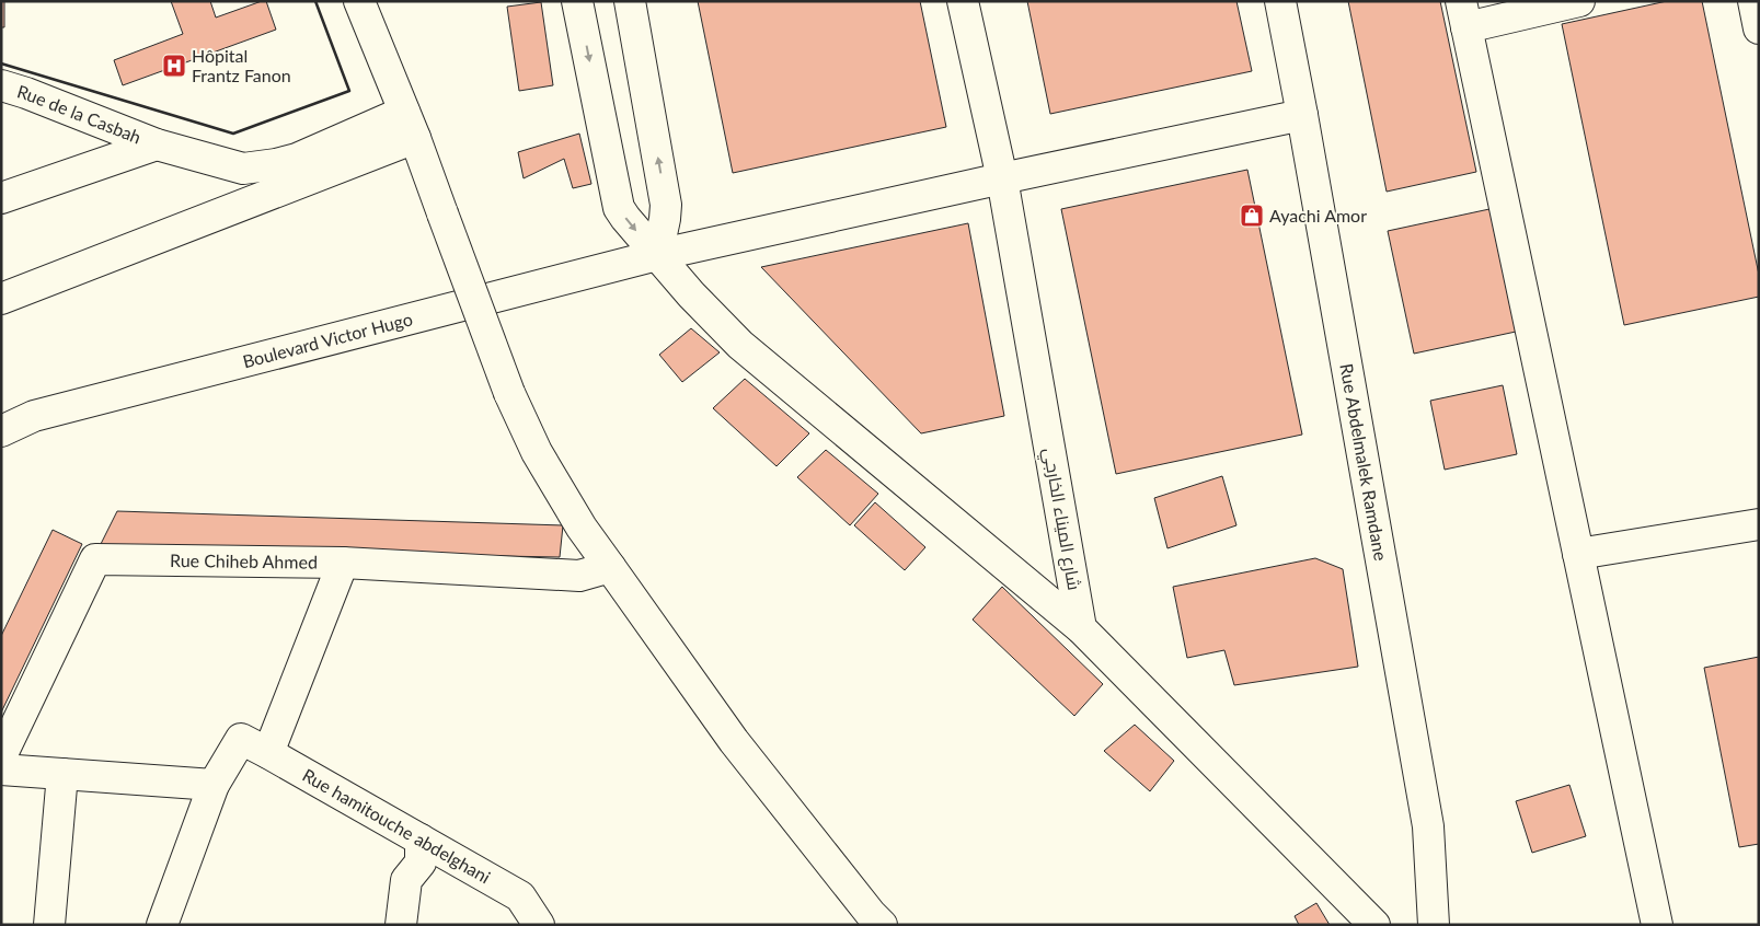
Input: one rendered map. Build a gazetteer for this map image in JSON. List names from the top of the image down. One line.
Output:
{"streets":{"street":["Rue de la Casbah","Boulevard Victor Hugo","Rue Abdelmalek Ramdane","شارع الميناء الخارجي","Rue Chiheb Ahmed","Rue hamitouche abdelghani"]},"crossings":[["Boulevard Victor Hugo","Rue Abdelmalek Ramdane"],["Boulevard Victor Hugo","شارع الميناء الخارجي"]],"places":{"hospital":["Hôpital Frantz Fanon"],"shop":["Ayachi Amor"]}}
